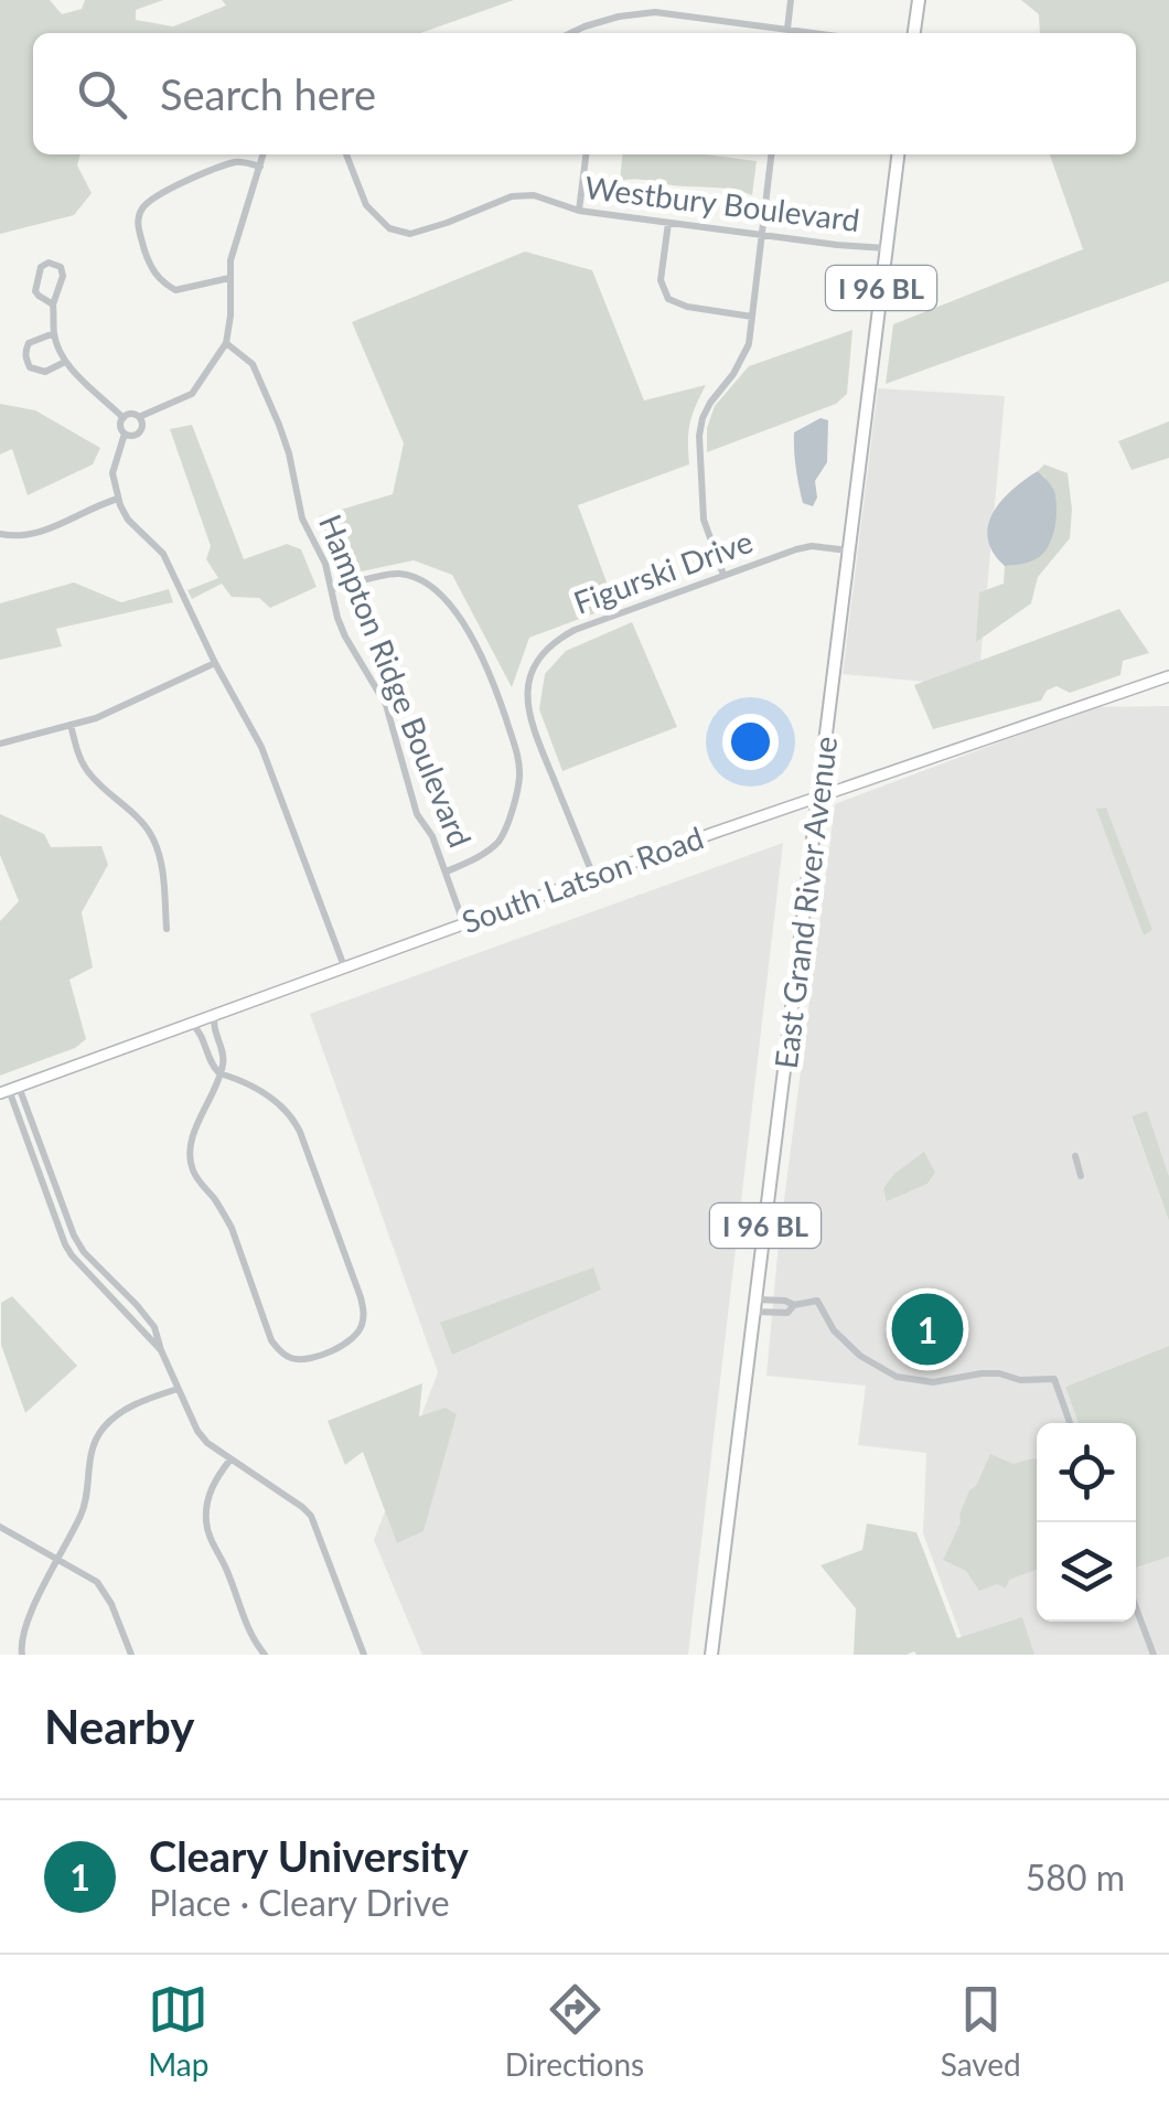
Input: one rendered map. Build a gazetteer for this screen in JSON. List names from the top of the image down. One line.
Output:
{"streets":{"main road":["I 96 BL","South Latson Road","East Grand River Avenue"],"street":["Westbury Boulevard","Figurski Drive","Hampton Ridge Boulevard"]},"crossings":[["Westbury Boulevard","East Grand River Avenue"],["Figurski Drive","South Latson Road"],["Figurski Drive","East Grand River Avenue"],["Hampton Ridge Boulevard","South Latson Road"],["South Latson Road","East Grand River Avenue"]],"page":{"search":"Search here","pins":"1","heading":"Nearby","list":[{"mark":"1","name":"Cleary University","note":"Place · Cleary Drive","value":"580 m"}],"nav":["Map","Directions","Saved"]}}
